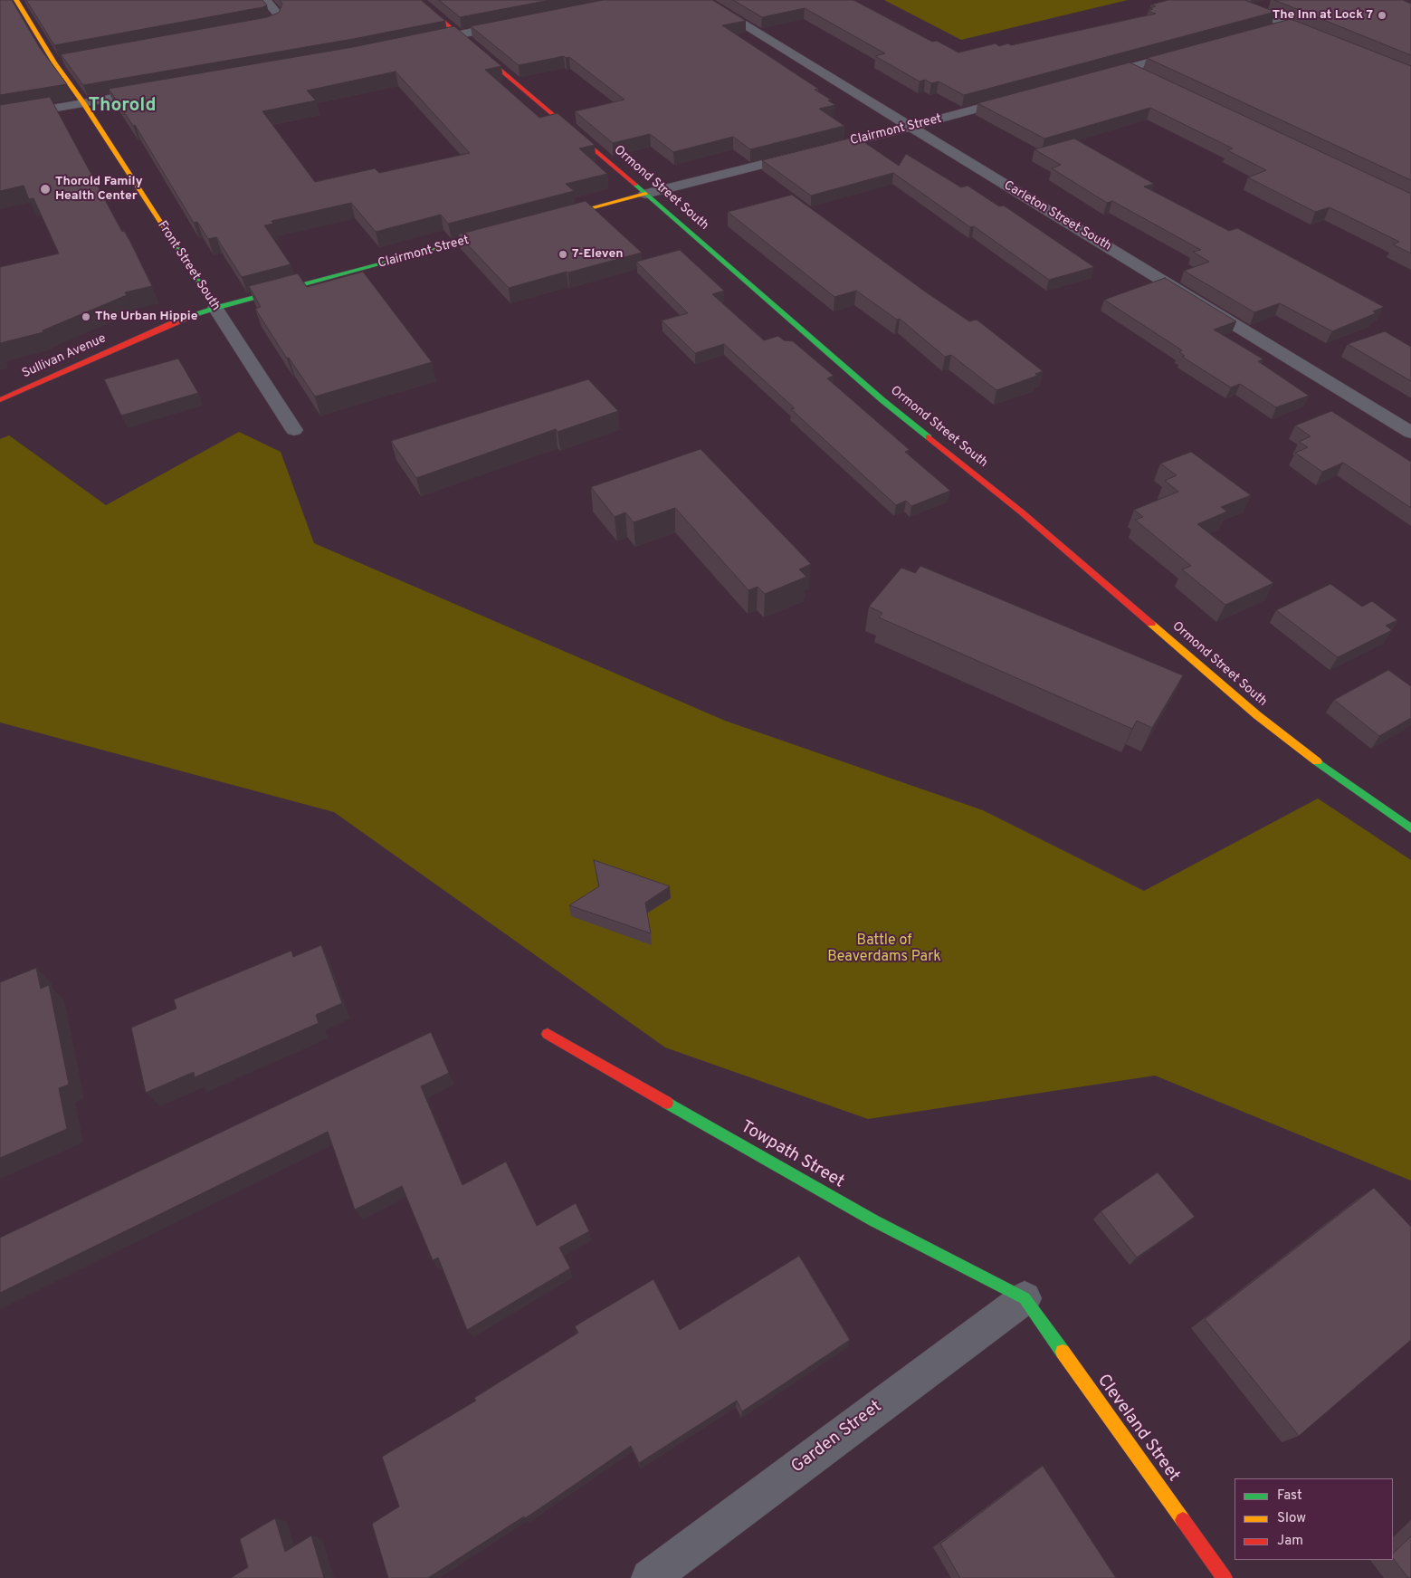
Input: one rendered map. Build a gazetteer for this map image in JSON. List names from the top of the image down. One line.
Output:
{"streets":{"street":["Clairmont Street","Ormond Street South","Carleton Street South","Front Street South","Sullivan Avenue","Towpath Street","Cleveland Street","Garden Street"]},"crossings":[["Clairmont Street","Ormond Street South"],["Clairmont Street","Carleton Street South"],["Clairmont Street","Front Street South"],["Clairmont Street","Sullivan Avenue"],["Front Street South","Sullivan Avenue"],["Towpath Street","Cleveland Street"],["Towpath Street","Garden Street"],["Cleveland Street","Garden Street"]],"districts":["Thorold"],"parks":["Battle of Beaverdams Park"],"places":["The Inn at Lock 7","Thorold Family Health Center","7-Eleven","The Urban Hippie"],"legend":["Fast","Slow","Jam"]}
